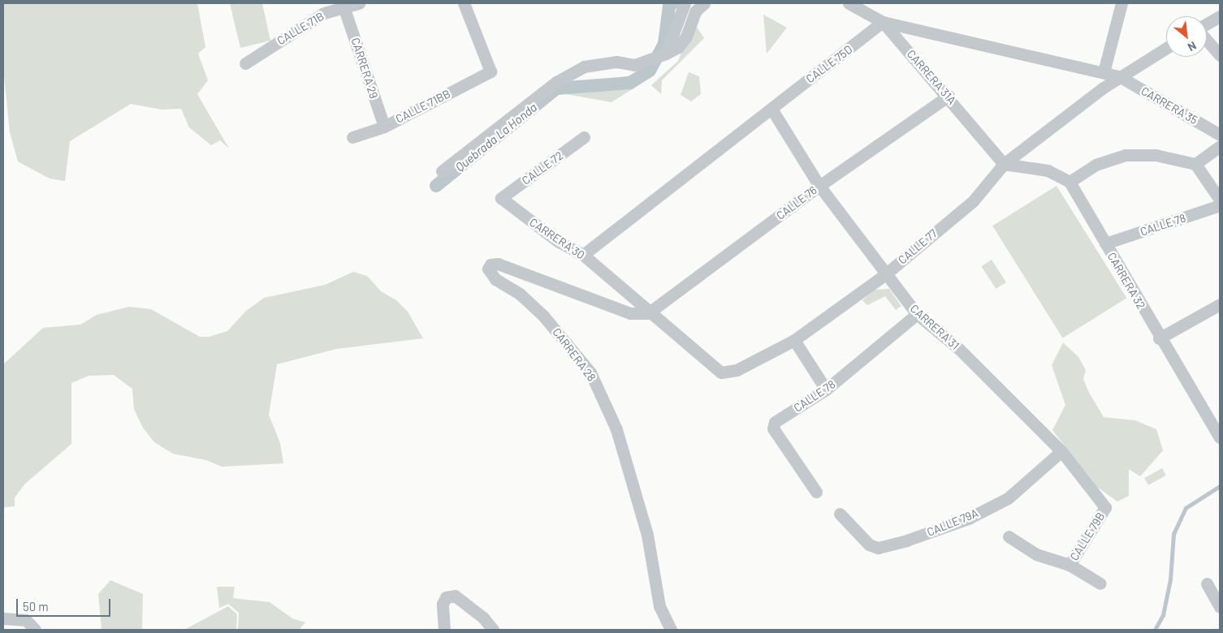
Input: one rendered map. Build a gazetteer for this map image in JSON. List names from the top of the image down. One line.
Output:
{"streets":{"street":["CALLE 71B","CALLE 75D","CARRERA 29","CARRERA 31A","CARRERA 35","CALLE 71BB","CALLE 72","CALLE 76","CALLE 78","CARRERA 30","CALLE 77","CARRERA 32","CARRERA 31","CARRERA 28","CALLE 79A","CALLE 79B"]},"crossings":[["CALLE 71B","CARRERA 29"],["CALLE 75D","CARRERA 31A"],["CALLE 75D","CARRERA 30"],["CALLE 75D","CARRERA 31"],["CARRERA 29","CALLE 71BB"],["CARRERA 31A","CALLE 76"],["CARRERA 31A","CALLE 77"],["CARRERA 35","CALLE 77"],["CALLE 72","CARRERA 30"],["CALLE 76","CARRERA 30"],["CALLE 76","CALLE 77"],["CALLE 76","CARRERA 31"],["CALLE 76","CARRERA 28"],["CALLE 78","CARRERA 32"],["CALLE 78","CARRERA 31"],["CARRERA 30","CALLE 77"],["CARRERA 30","CARRERA 28"],["CALLE 77","CARRERA 31"],["CALLE 77","CARRERA 28"],["CARRERA 31","CALLE 79A"],["CARRERA 31","CALLE 79B"]],"water":["Quebrada La Honda"],"scale_bar":"50 m","north":"bottom right"}
